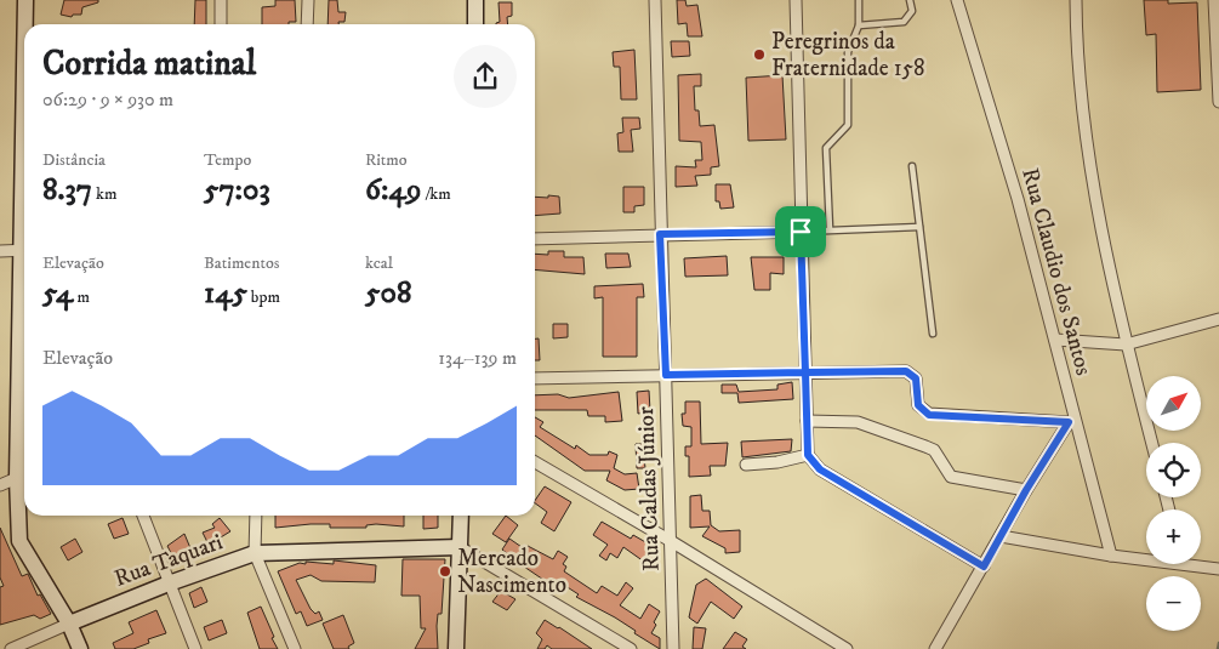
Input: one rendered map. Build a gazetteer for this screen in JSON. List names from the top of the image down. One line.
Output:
{"streets":{"street":["Rua Claudio dos Santos","Rua Caldas Júnior","Rua Taquari"]},"places":["Peregrinos da Fraternidade 158","Mercado Nascimento"],"north":"top right","page":{"heading":["Corrida matinal","06:29 · 9 × 930 m"],"stats":[["Distância","8.37 km"],["Tempo","57:03"],["Ritmo","6:49 /km"],["Elevação","54 m"],["Batimentos","145 bpm"],["kcal","508"]],"chart":["Elevação","134–139 m"],"map_buttons":["+","−"]}}
